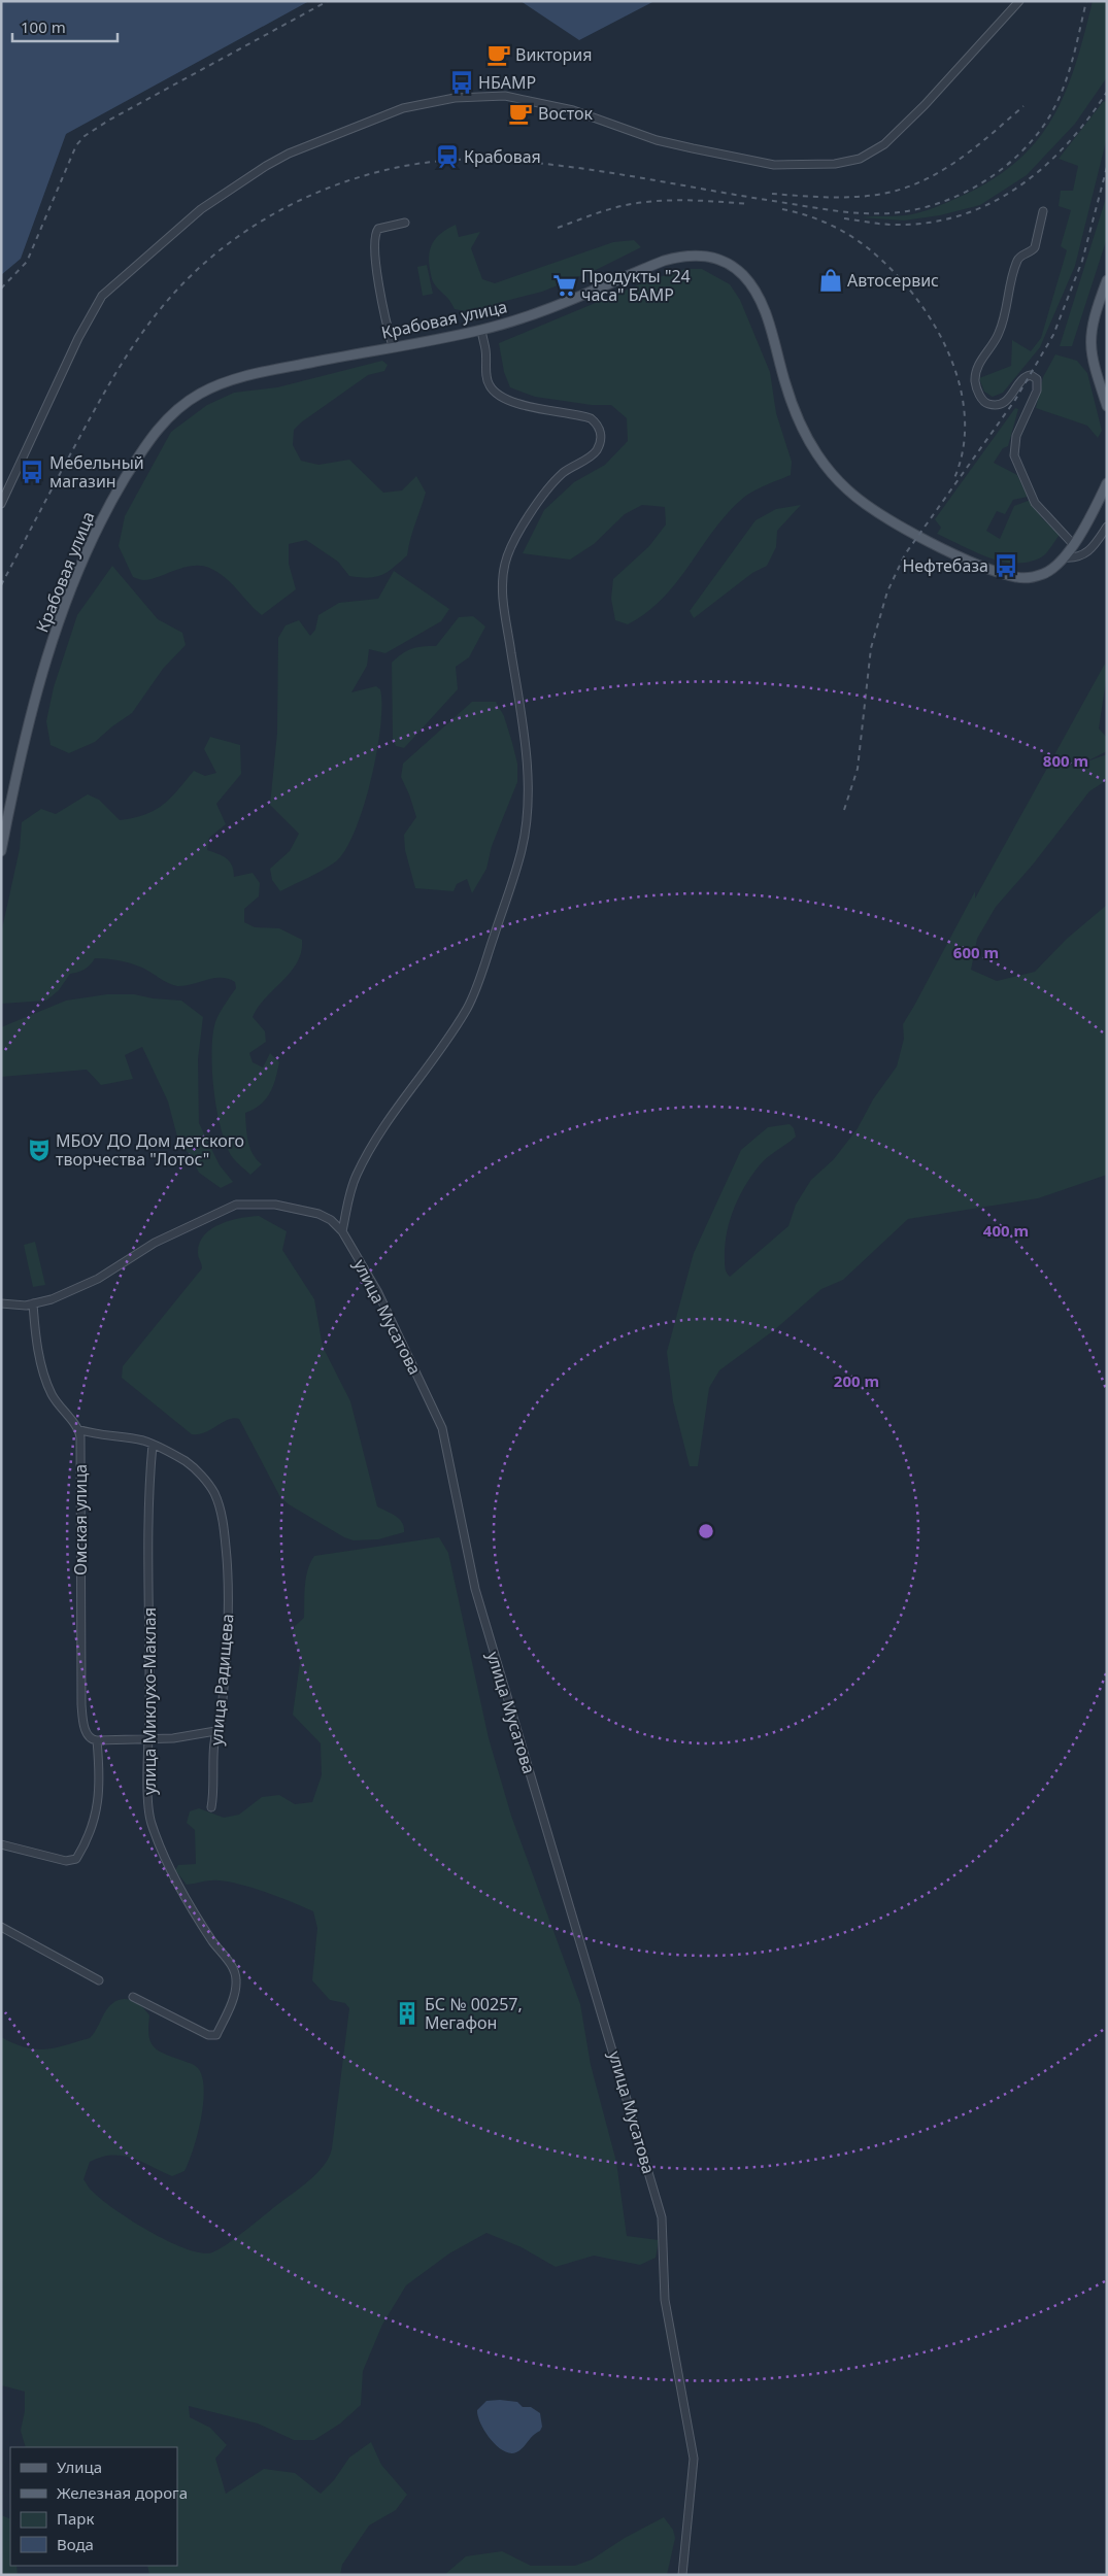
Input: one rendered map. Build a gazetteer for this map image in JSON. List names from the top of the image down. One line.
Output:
{"streets":{"main road":["Крабовая улица"],"street":["улица Мусатова","Омская улица","улица Радищева","улица Миклухо-Маклая"]},"crossings":[["Омская улица","улица Радищева"],["улица Радищева","улица Миклухо-Маклая"]],"places":{"cafe":["Виктория","Восток"],"bus stop":["НБАМР","Мебельный магазин","Нефтебаза"],"station":["Крабовая"],"shop":["Автосервис"],"supermarket":["Продукты \"24 часа\" БАМР"],"theatre":["МБОУ ДО Дом детского творчества \"Лотос\""],"building":["БС № 00257, Мегафон"]},"legend":["Улица","Железная дорога","Парк","Вода"],"scale_bar":"100 m","rings":["800 m","600 m","400 m","200 m"]}
